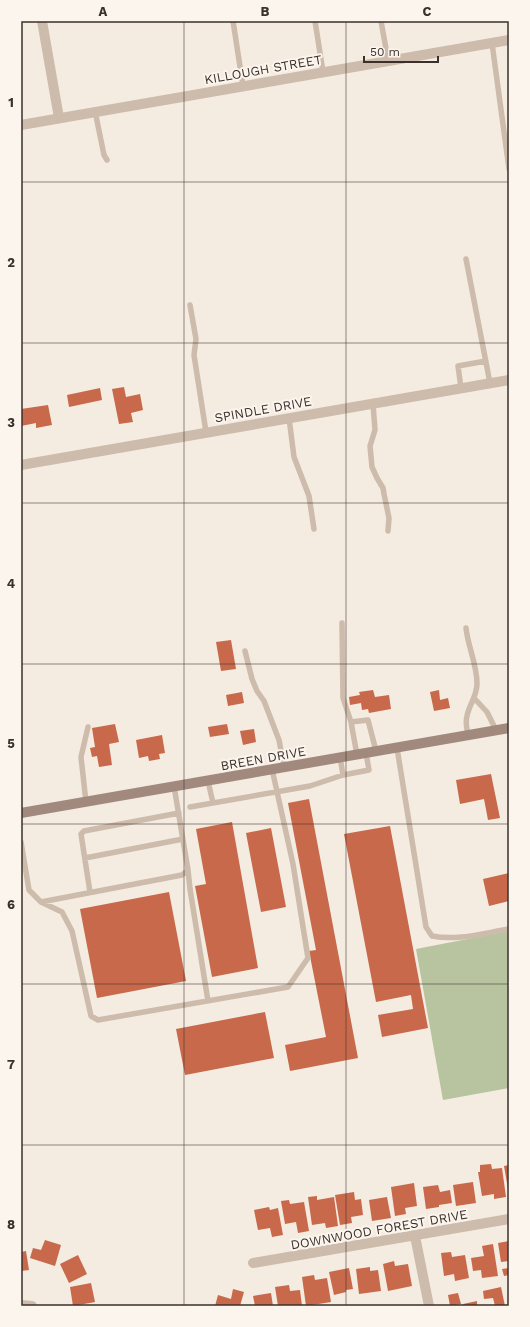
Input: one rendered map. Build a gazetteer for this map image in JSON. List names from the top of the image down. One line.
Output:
{"streets":{"street":["KILLOUGH STREET","SPINDLE DRIVE","BREEN DRIVE","DOWNWOOD FOREST DRIVE"]},"scale_bar":"50 m","grid":{"columns":["A","B","C"],"rows":["1","2","3","4","5","6","7","8"]}}
